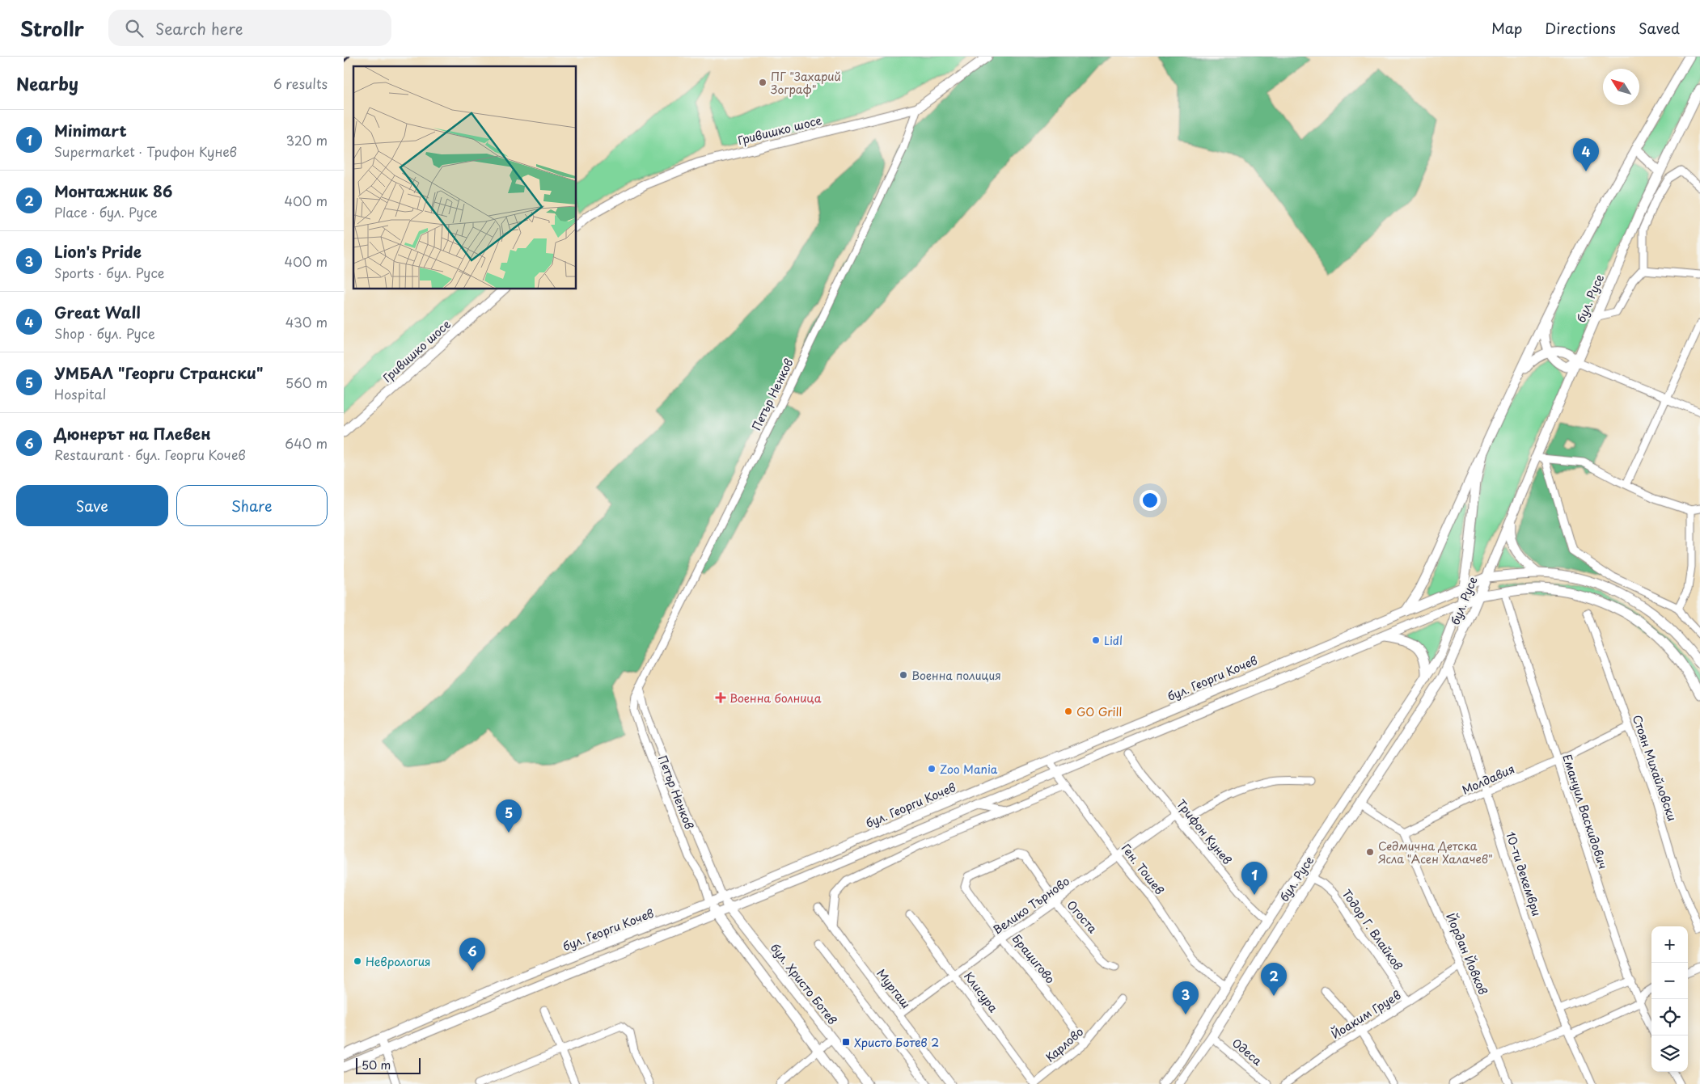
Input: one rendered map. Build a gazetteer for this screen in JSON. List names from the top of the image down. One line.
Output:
{"streets":{"main road":["Гривишко шосе","бул. Русе","бул. Георги Кочев","бул. Христо Ботев"],"street":["Петър Ненков","Стоян Михайловски","Молдавия","Емануил Васкидович","Трифон Кунев","Ген. Тошев","10-ти декември","Велико Търново","Огоста","Тодор Г. Влайков","Йордан Йовков","Брацигово","Мургаш","Клисура","Йоаким Груев","Карлово","Одеса"]},"crossings":[["Гривишко шосе","Петър Ненков"],["бул. Русе","бул. Георги Кочев"],["бул. Русе","Трифон Кунев"],["бул. Русе","Ген. Тошев"],["бул. Русе","10-ти декември"],["бул. Русе","Тодор Г. Влайков"],["бул. Русе","Одеса"],["Петър Ненков","бул. Георги Кочев"],["Петър Ненков","бул. Христо Ботев"],["бул. Георги Кочев","Ген. Тошев"],["бул. Георги Кочев","бул. Христо Ботев"],["Стоян Михайловски","Молдавия"],["Молдавия","Емануил Васкидович"],["Молдавия","10-ти декември"],["Молдавия","Йордан Йовков"],["Трифон Кунев","Велико Търново"],["Ген. Тошев","Велико Търново"],["Велико Търново","Огоста"],["Велико Търново","Брацигово"],["Велико Търново","Мургаш"],["Велико Търново","Клисура"],["Огоста","Брацигово"],["Тодор Г. Влайков","Йоаким Груев"],["Йордан Йовков","Йоаким Груев"],["Брацигово","Карлово"],["Клисура","Карлово"]],"places":{"other":["ПГ \"Захарий Зограф\"","Lidl","Военна полиция","GO Grill","Zoo Mania","Седмична Детска Ясла \"Асен Халачев\"","Неврология"],"health":["Военна болница"],"transit":["Христо Ботев 2"]},"scale_bar":"50 m","north":"top left","page":{"header":"Strollr","search":"Search here","nav":["Map","Directions","Saved"],"heading":["Nearby","6 results"],"list":[{"mark":"1","name":"Minimart","note":"Supermarket · Трифон Кунев","value":"320 m"},{"mark":"2","name":"Монтажник 86","note":"Place · бул. Русе","value":"400 m"},{"mark":"3","name":"Lion's Pride","note":"Sports · бул. Русе","value":"400 m"},{"mark":"4","name":"Great Wall","note":"Shop · бул. Русе","value":"430 m"},{"mark":"5","name":"УМБАЛ \"Георги Странски\"","note":"Hospital","value":"560 m"},{"mark":"6","name":"Дюнерът на Плевен","note":"Restaurant · бул. Георги Кочев","value":"640 m"}],"pins":["4","5","1","6","2","3"],"buttons":["Save","Share"],"map_buttons":["+","−"],"scale":"50 m"}}
